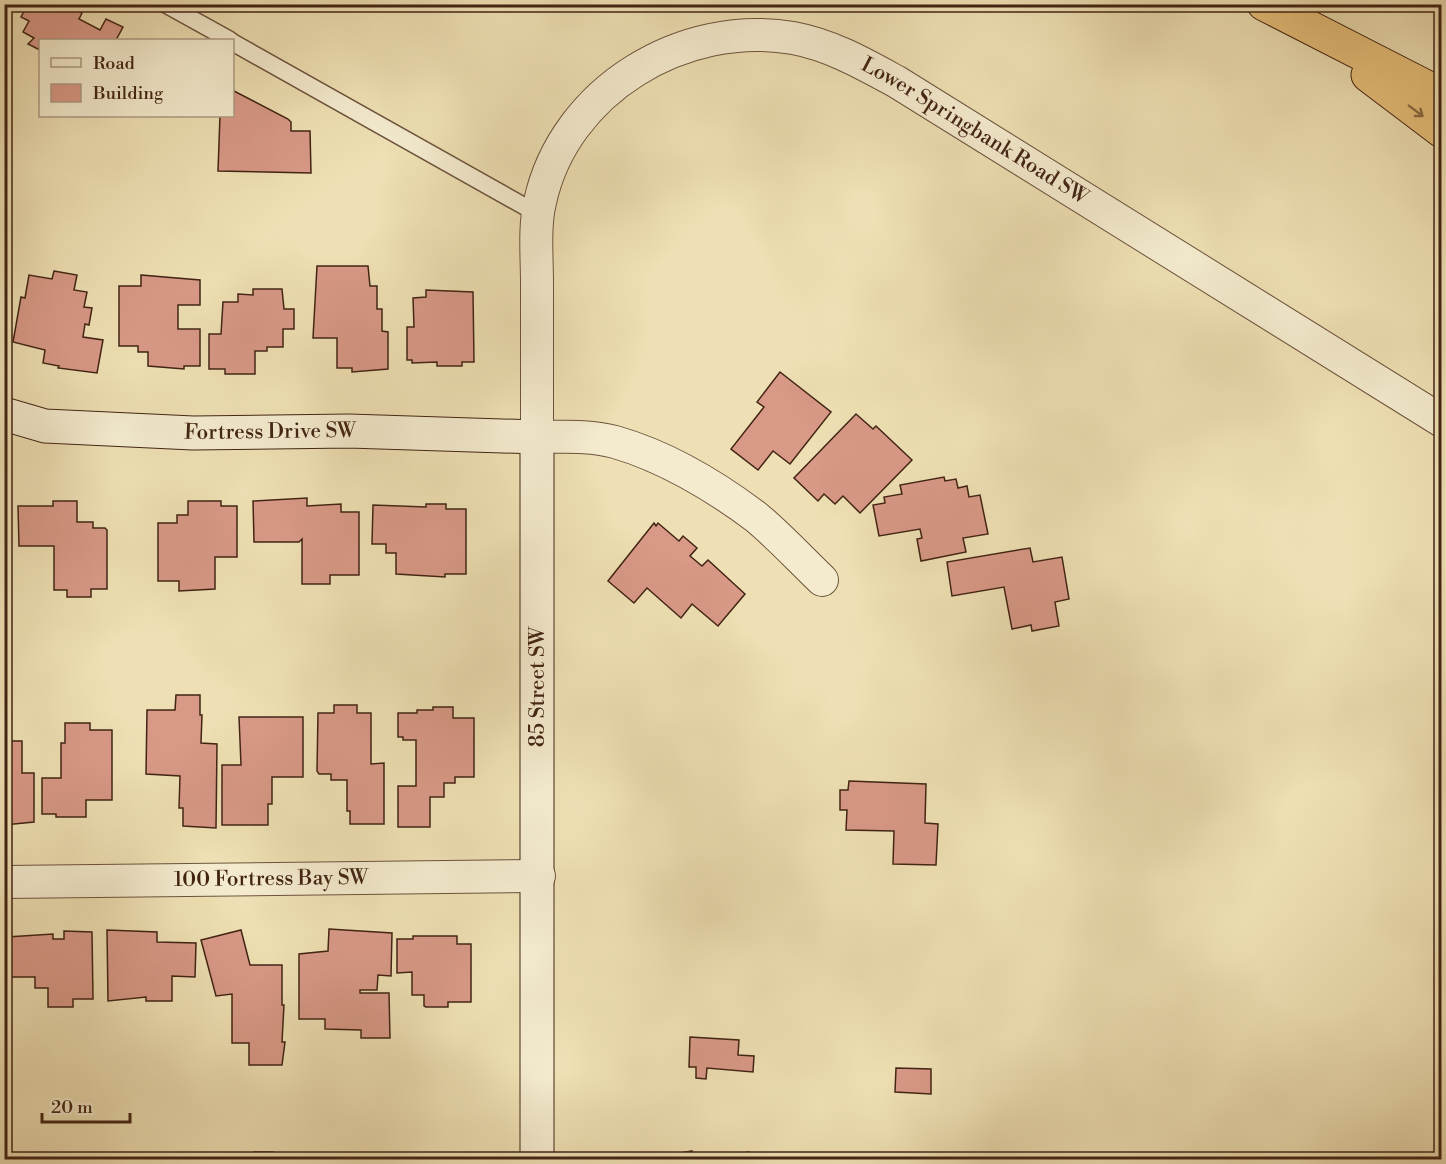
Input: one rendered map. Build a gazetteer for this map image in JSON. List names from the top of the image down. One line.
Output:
{"streets":{"street":["Lower Springbank Road SW","Fortress Drive SW","85 Street SW","100 Fortress Bay SW"]},"crossings":[["Lower Springbank Road SW","85 Street SW"],["Fortress Drive SW","85 Street SW"],["85 Street SW","100 Fortress Bay SW"]],"legend":["Road","Building"],"scale_bar":"20 m"}
